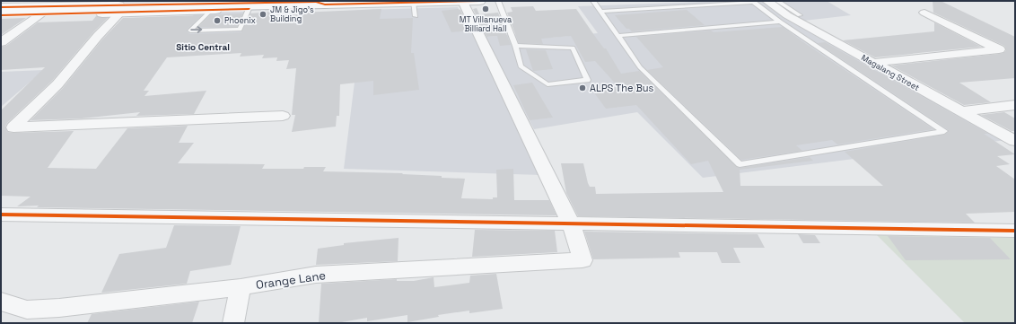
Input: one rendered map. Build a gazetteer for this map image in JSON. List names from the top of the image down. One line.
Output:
{"streets":{"street":["Magalang Street","Orange Lane"]},"districts":["Sitio Central"],"places":["MT Villanueva Billiard Hall","JM & Jigo's Building","Phoenix","ALPS The Bus"]}
